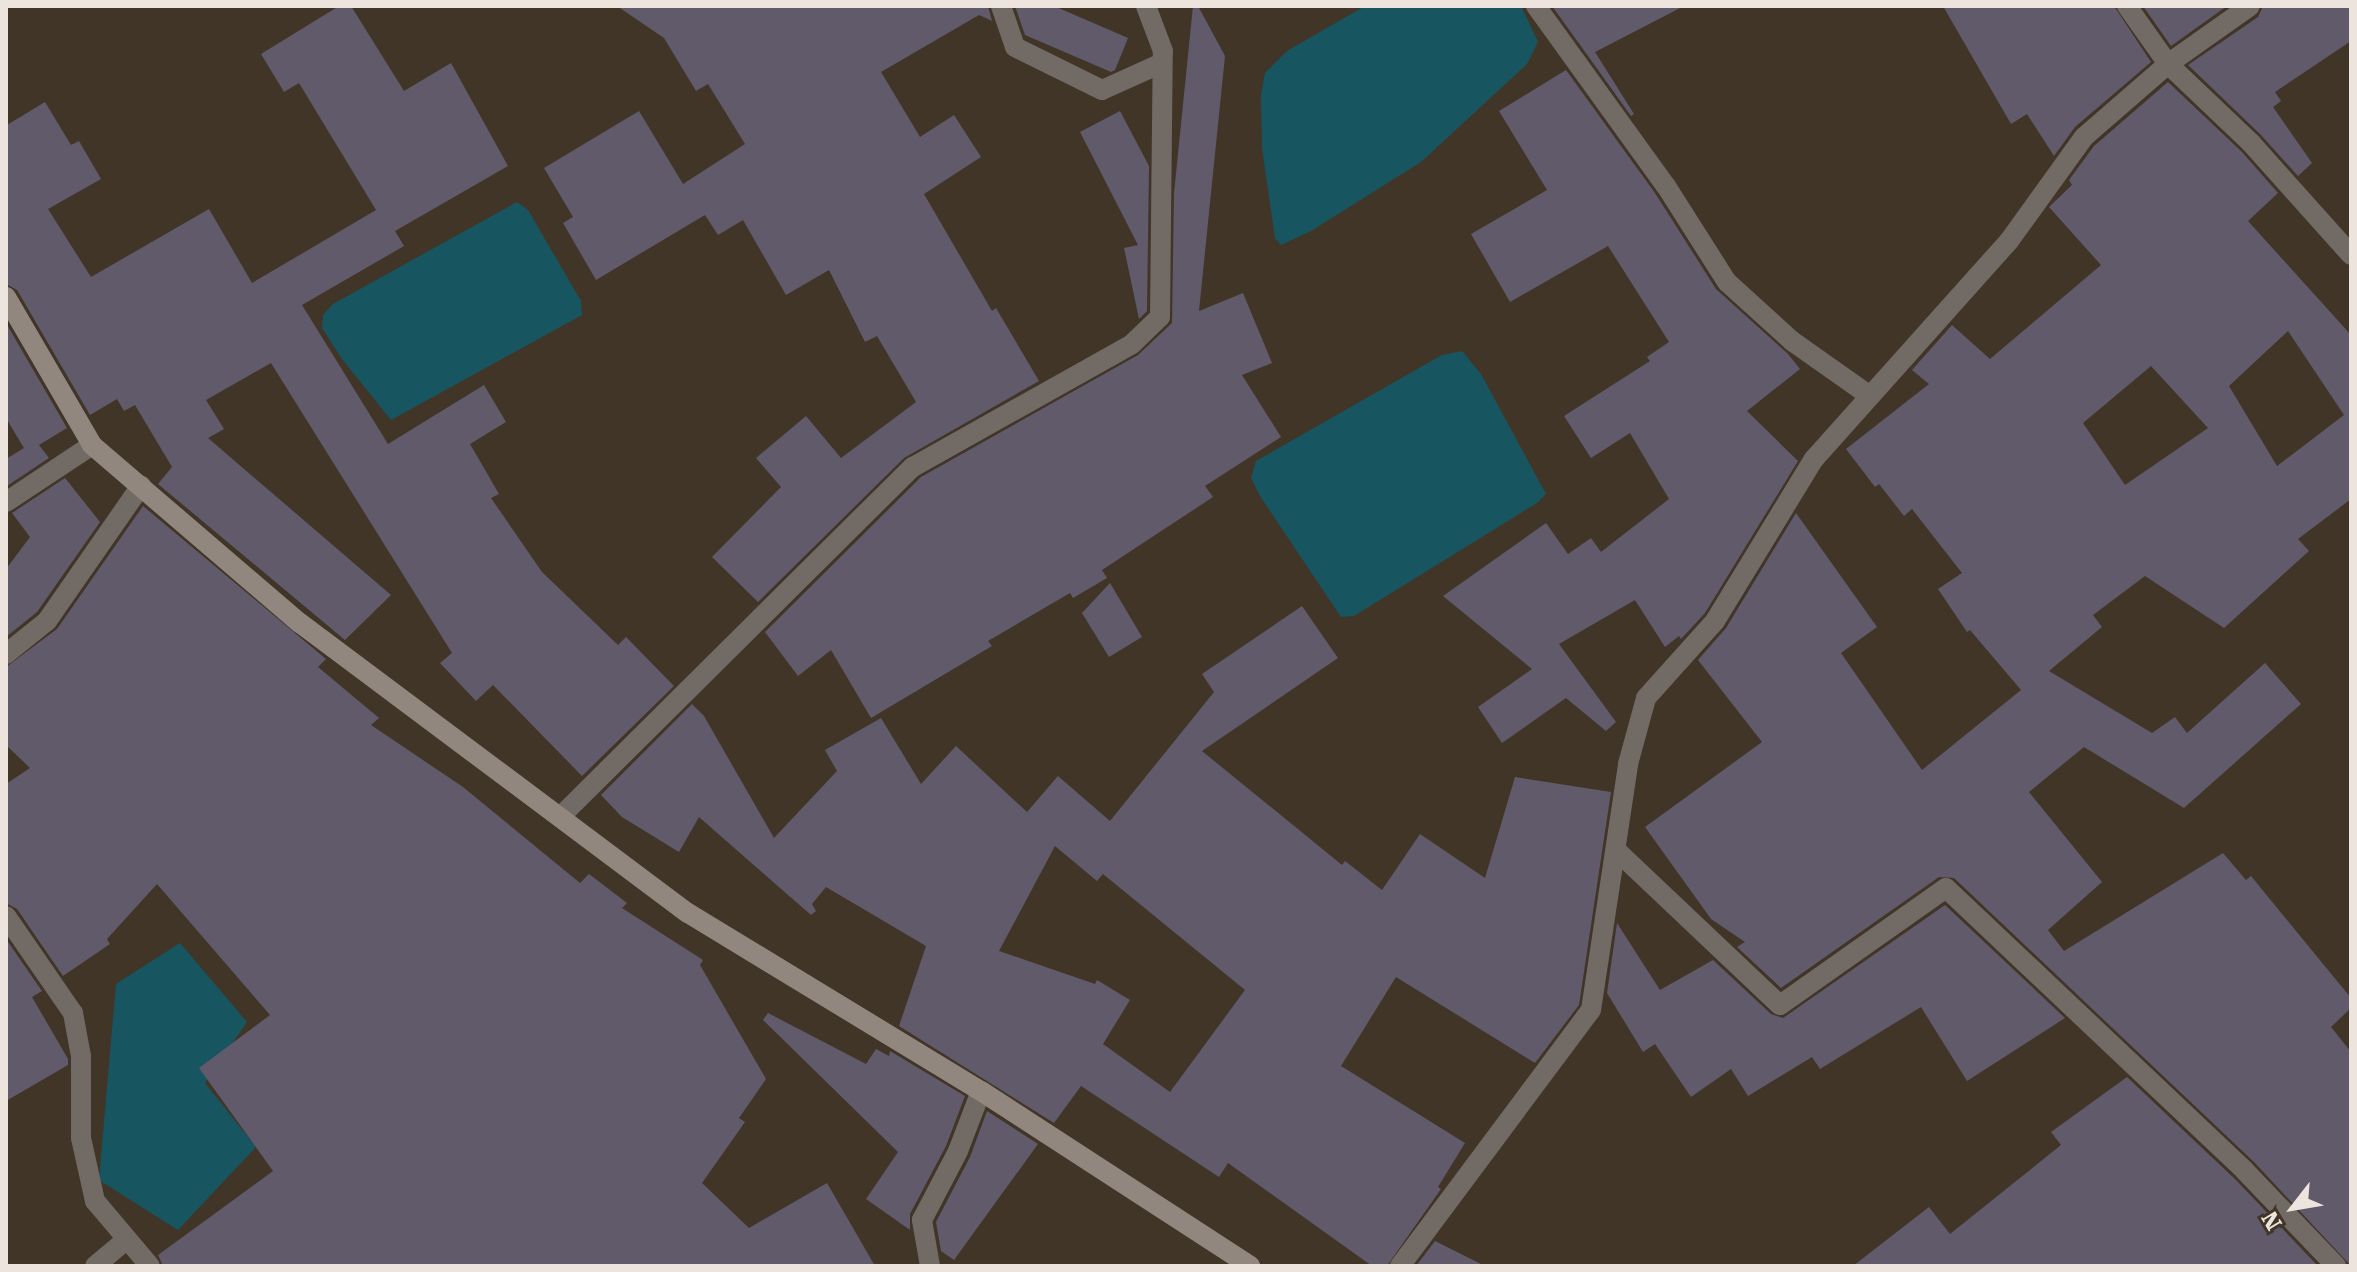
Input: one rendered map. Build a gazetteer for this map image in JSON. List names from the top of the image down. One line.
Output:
{"north":"bottom left"}
